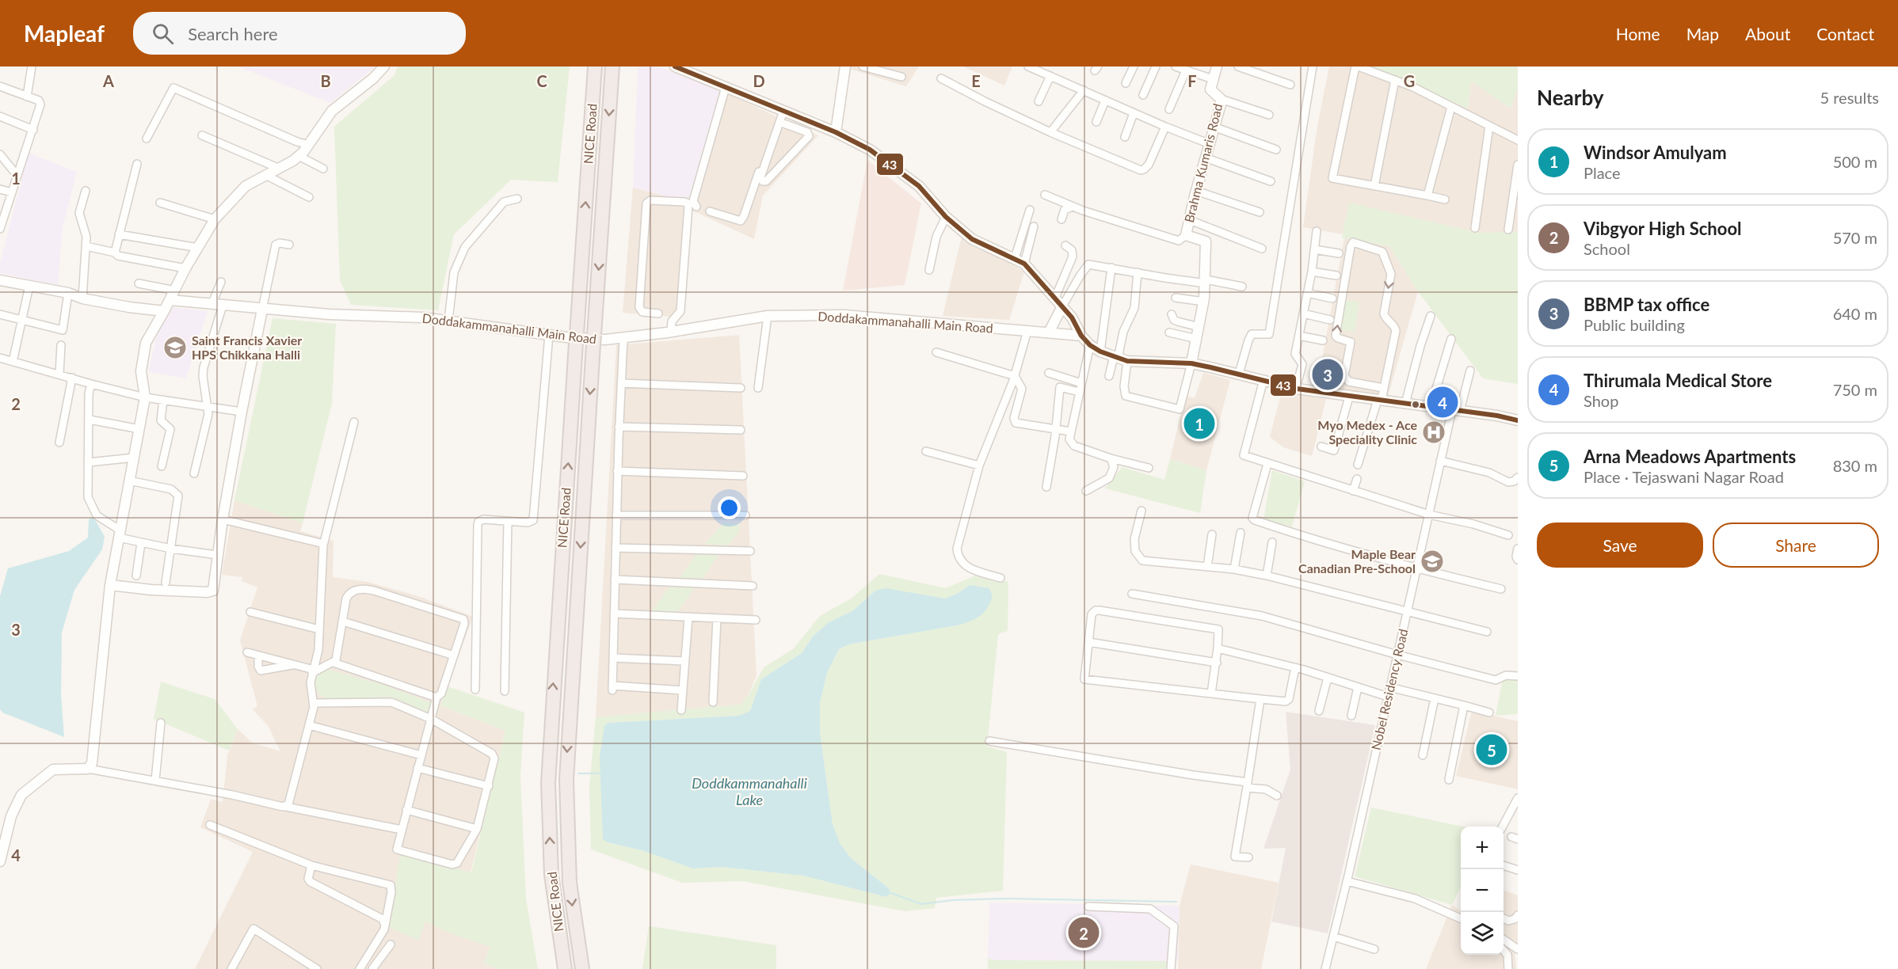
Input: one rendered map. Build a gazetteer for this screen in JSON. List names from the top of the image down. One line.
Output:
{"streets":{"highway":["NICE Road"],"street":["Brahma Kumaris Road","Doddakammanahalli Main Road","Nobel Residency Road"]},"water":["Doddkammanahalli Lake"],"places":{"school or university":["Saint Francis Xavier HPS Chikkana Halli","Maple Bear Canadian Pre-School"],"hospital":["Myo Medex - Ace Speciality Clinic"]},"lines":["transit line 43"],"page":{"header":"Mapleaf","search":"Search here","nav":["Home","Map","About","Contact"],"heading":["Nearby","5 results"],"list":[{"mark":"1","name":"Windsor Amulyam","note":"Place","value":"500 m"},{"mark":"2","name":"Vibgyor High School","note":"School","value":"570 m"},{"mark":"3","name":"BBMP tax office","note":"Public building","value":"640 m"},{"mark":"4","name":"Thirumala Medical Store","note":"Shop","value":"750 m"},{"mark":"5","name":"Arna Meadows Apartments","note":"Place · Tejaswani Nagar Road","value":"830 m"}],"pins":["3","4","1","5","2"],"buttons":["Save","Share"],"map_buttons":["+","−"]},"grid":{"columns":["A","B","C","D","E","F","G"],"rows":["1","2","3","4"]}}
